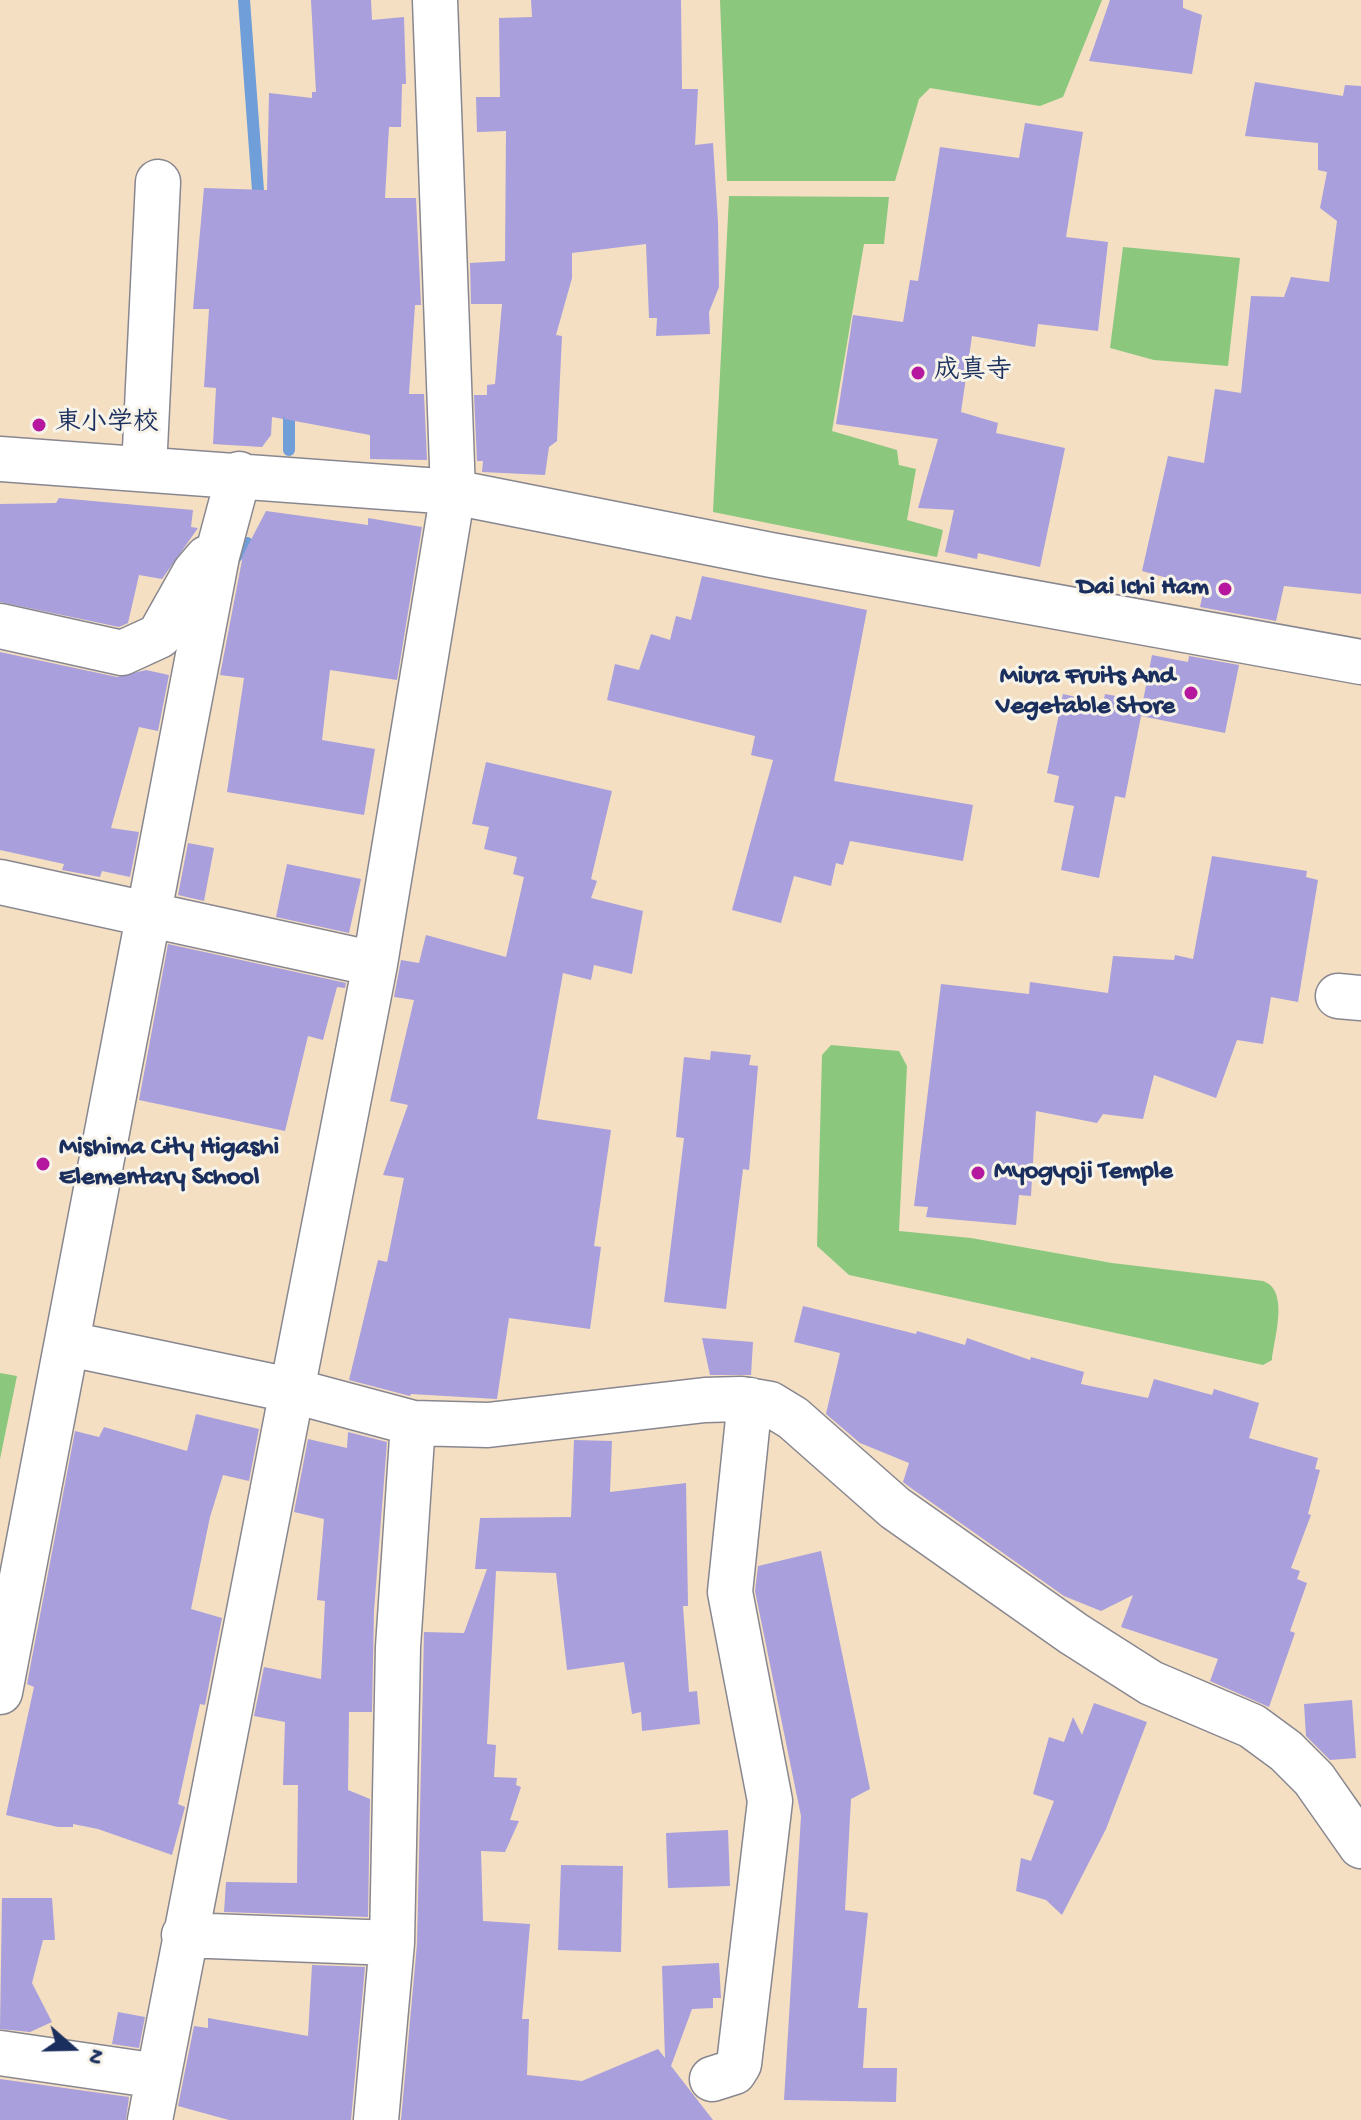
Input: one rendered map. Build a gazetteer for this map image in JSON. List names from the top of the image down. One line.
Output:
{"places":["成真寺","東小学校","Dai Ichi Ham","Miura Fruits And Vegetable Store","Mishima City Higashi Elementary School","Myogyoji Temple"],"north":"right"}
